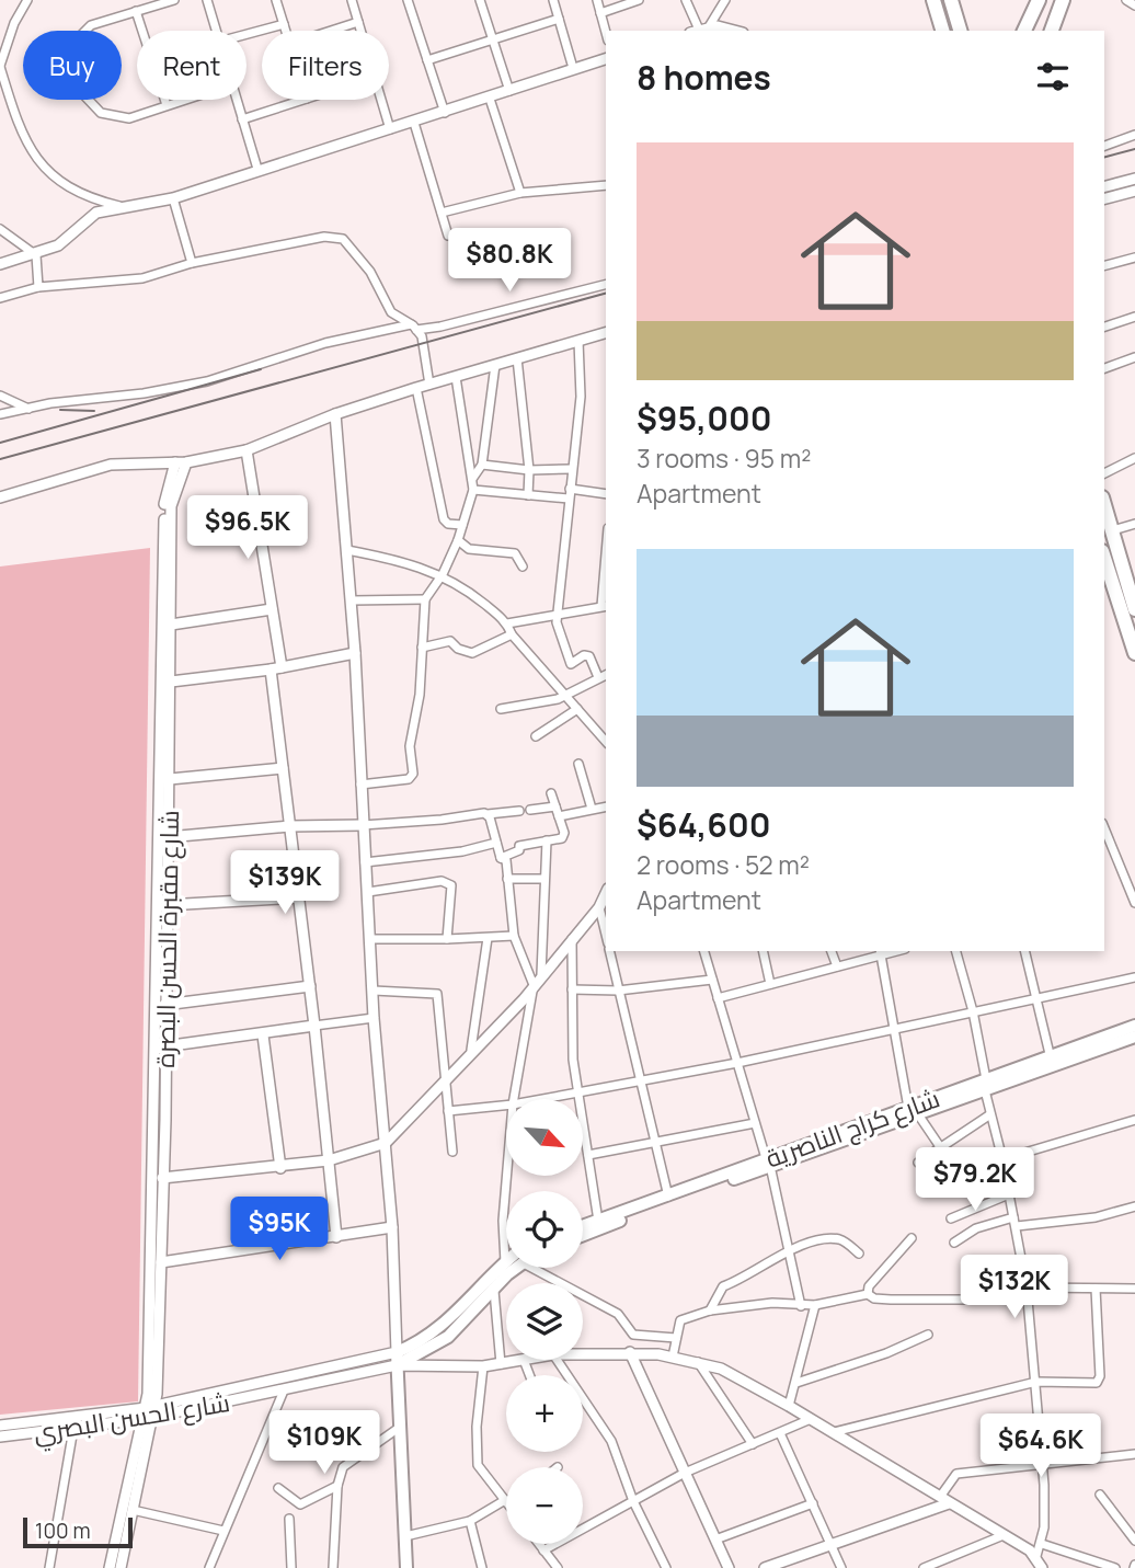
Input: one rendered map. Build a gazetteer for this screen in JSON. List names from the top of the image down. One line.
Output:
{"streets":{"main road":["شارع كراج الناصرية"],"street":["شارع مقبرة الحسن البصرة","شارع الحسن البصري"]},"crossings":[["شارع مقبرة الحسن البصرة","شارع الحسن البصري"]],"scale_bar":"100 m","north":"bottom right","page":{"chip":["Buy","Rent","Filters"],"heading":"8 homes","list":[{"name":"$95,000","note":"3 rooms · 95 m² · Apartment"},{"name":"$64,600","note":"2 rooms · 52 m² · Apartment"}],"price":["$80.8K","$96.5K","$139K","$79.2K","$95K","$132K","$109K","$64.6K"],"map_buttons":["+","−"],"scale":"100 m"}}
